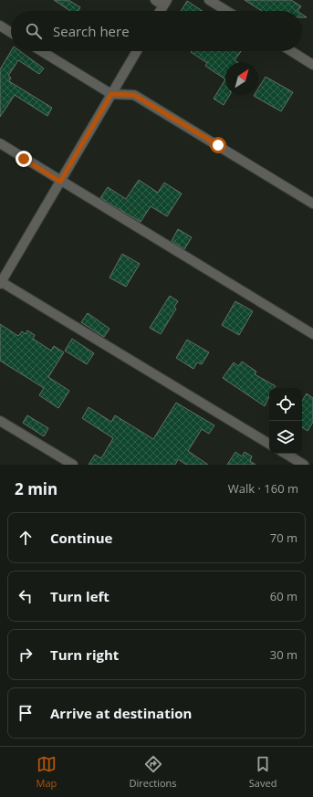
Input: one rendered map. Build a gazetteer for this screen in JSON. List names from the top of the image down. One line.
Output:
{"north":"top right","page":{"search":"Search here","heading":["2 min","Walk · 160 m"],"list":[["Continue","70 m"],["Turn left","60 m"],["Turn right","30 m"],"Arrive at destination"],"nav":["Map","Directions","Saved"]}}
